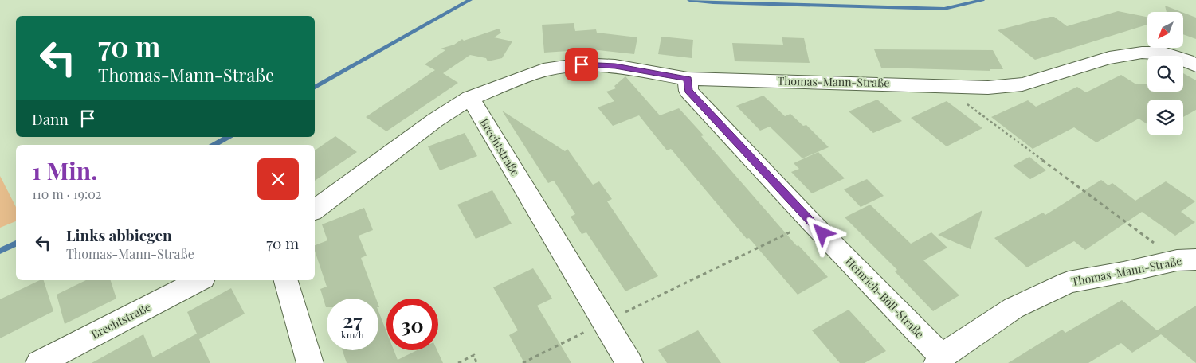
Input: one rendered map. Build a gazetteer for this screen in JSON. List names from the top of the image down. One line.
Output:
{"streets":{"street":["Thomas-Mann-Straße","Brechtstraße","Heinrich-Böll-Straße"]},"crossings":[["Thomas-Mann-Straße","Brechtstraße"],["Thomas-Mann-Straße","Heinrich-Böll-Straße"]],"north":"bottom left","page":{"turn":["70 m","Thomas-Mann-Straße"],"then":"Dann","heading":["1 Min.","110 m · 19:02"],"list":[{"name":"Links abbiegen","note":"Thomas-Mann-Straße","value":"70 m"}],"speed":"27 km/h","limit":"30"}}
